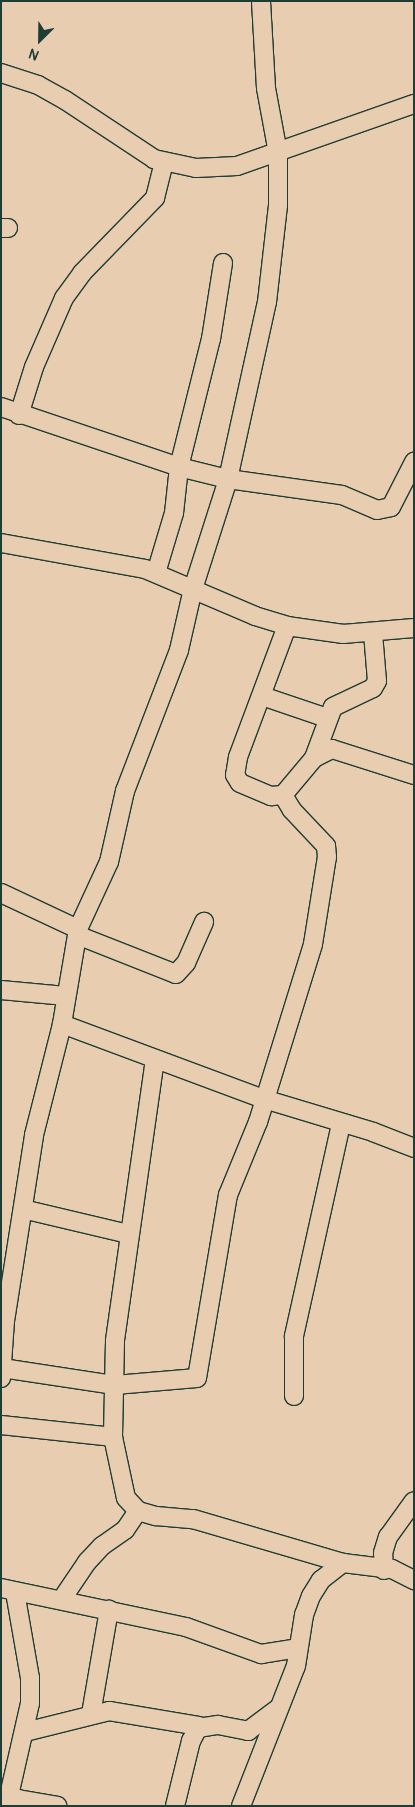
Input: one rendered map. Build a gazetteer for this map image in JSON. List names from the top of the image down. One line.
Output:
{"north":"bottom left"}
